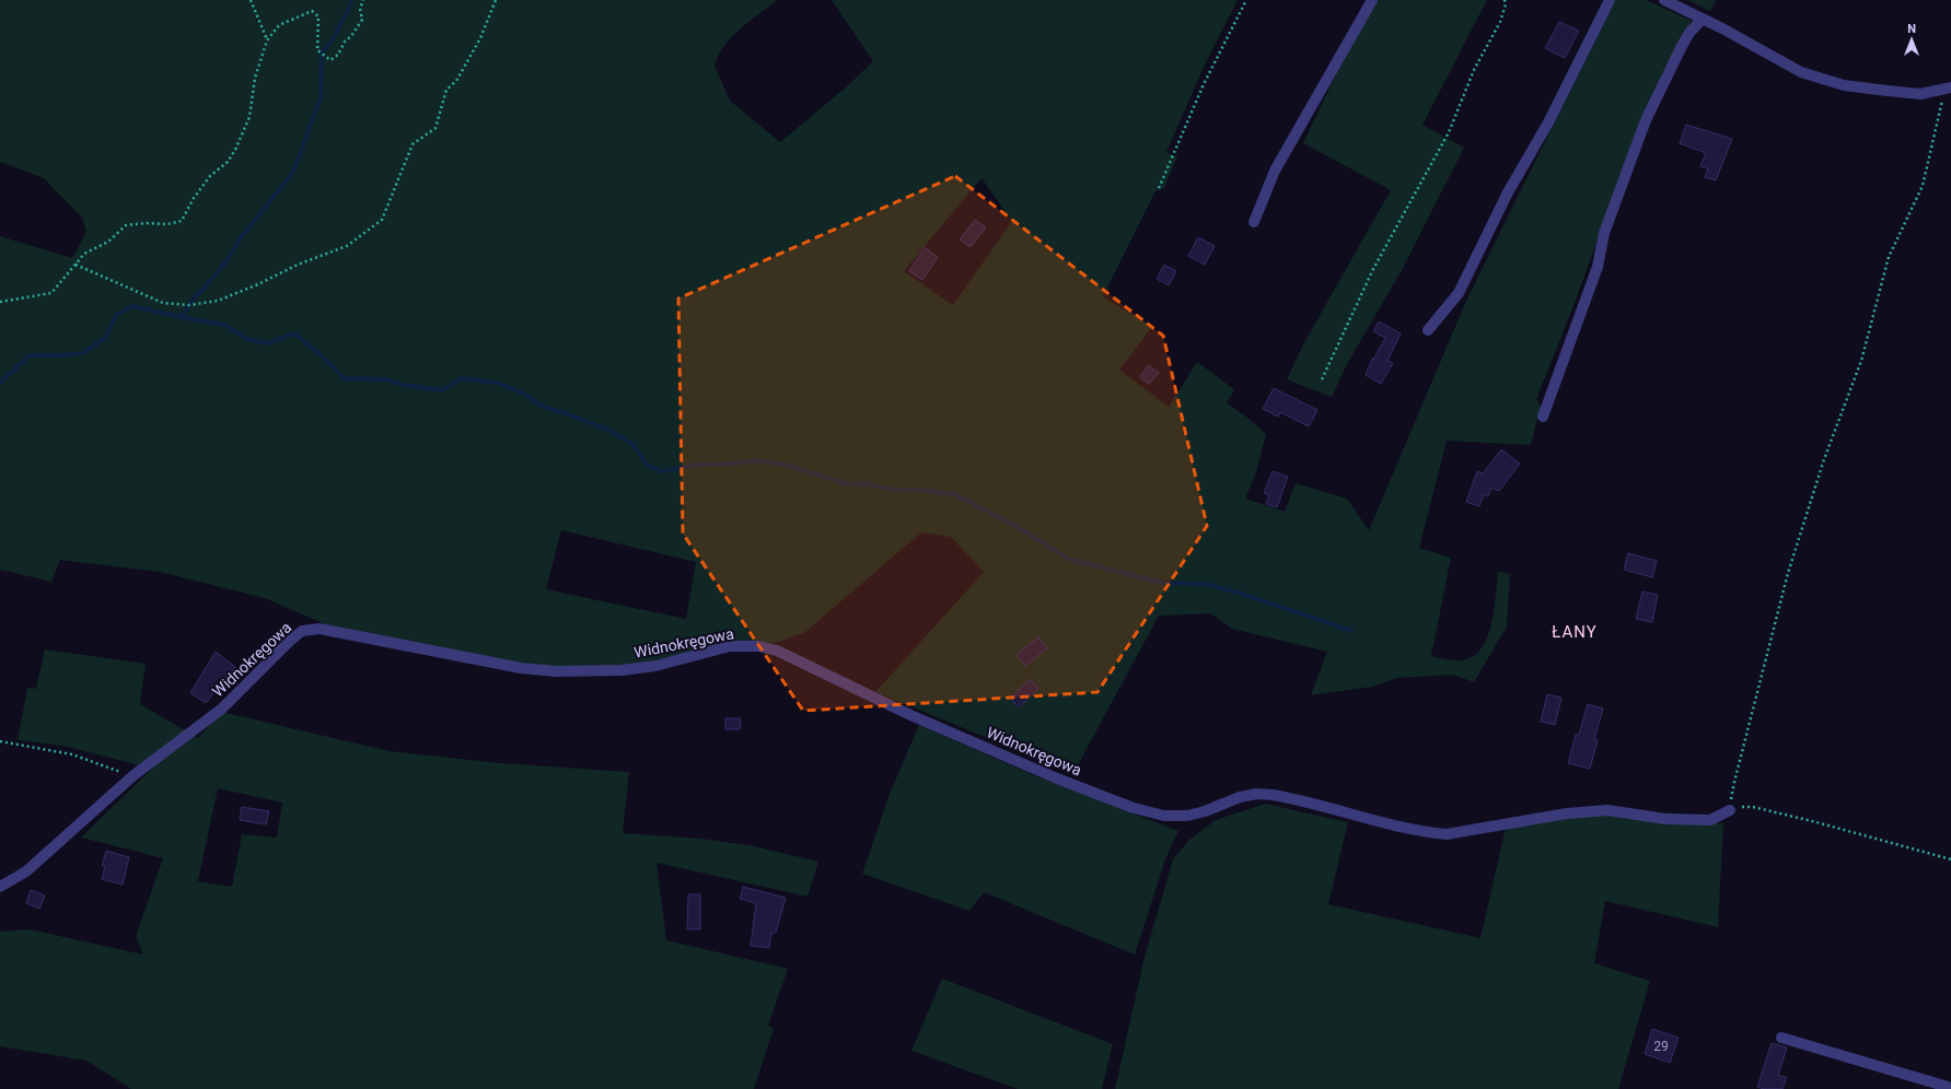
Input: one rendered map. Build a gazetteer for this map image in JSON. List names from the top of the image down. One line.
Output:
{"streets":{"street":["Widnokręgowa"]},"districts":["ŁANY"],"house_numbers":["29"],"north":"top"}
